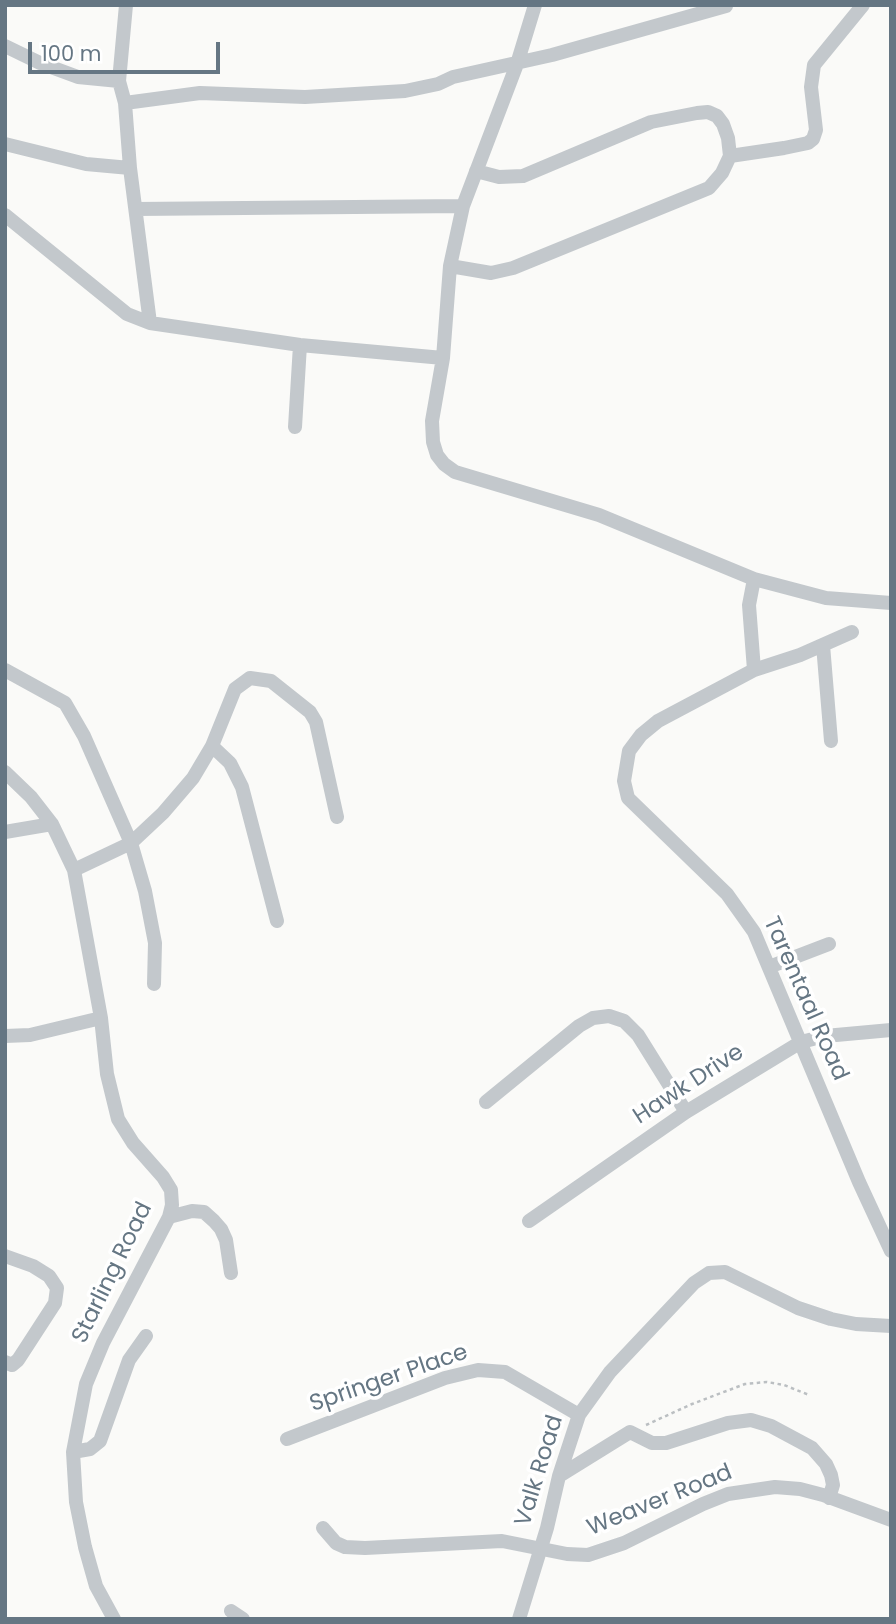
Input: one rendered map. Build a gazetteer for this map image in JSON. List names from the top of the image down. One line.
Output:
{"streets":{"street":["Tarentaal Road","Hawk Drive","Starling Road","Springer Place","Valk Road","Weaver Road"]},"crossings":[["Tarentaal Road","Hawk Drive"],["Springer Place","Valk Road"],["Valk Road","Weaver Road"]],"scale_bar":"100 m"}
